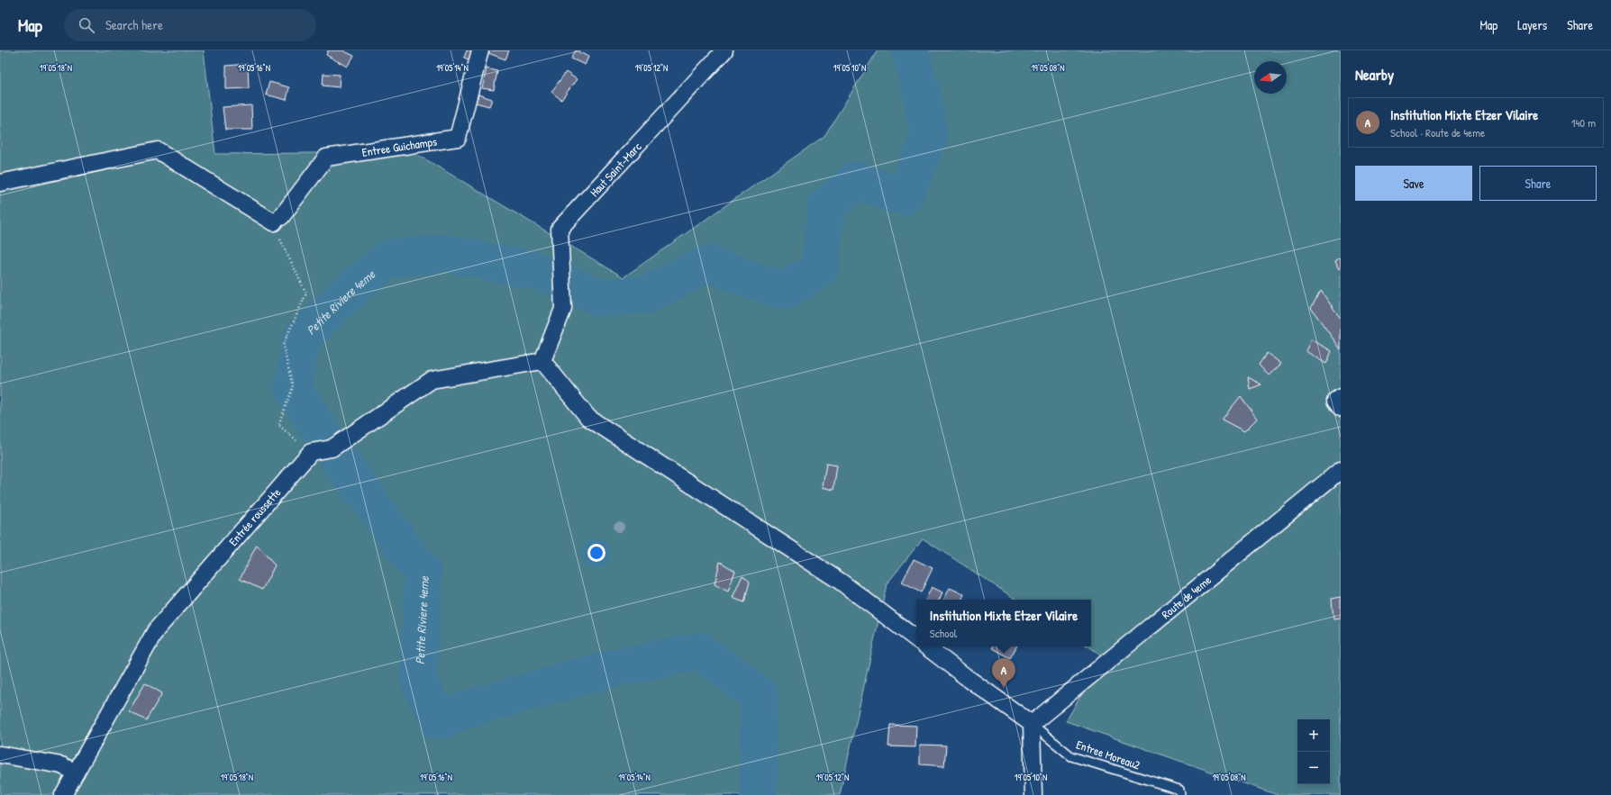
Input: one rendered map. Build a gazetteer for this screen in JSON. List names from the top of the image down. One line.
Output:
{"streets":{"street":["Entree Guichamps","Haut Saint-Marc","Entrée roussette","Route de 4eme"],"lane":["Entree Moreau2"]},"crossings":[["Route de 4eme","Entree Moreau2"]],"water":["Petite Riviere 4eme"],"north":"left","page":{"header":"Map","search":"Search here","nav":["Map","Layers","Share"],"heading":"Nearby","list":[{"mark":"A","name":"Institution Mixte Etzer Vilaire","note":"School · Route de 4eme","value":"140 m"}],"buttons":["Save","Share"],"popup":["Institution Mixte Etzer Vilaire","School"],"pins":"A","map_buttons":["+","−"]},"coordinates":["19°05'18\"N","19°05'16\"N","19°05'12\"N","19°05'08\"N","19°05'14\"N","19°05'10\"N"]}
